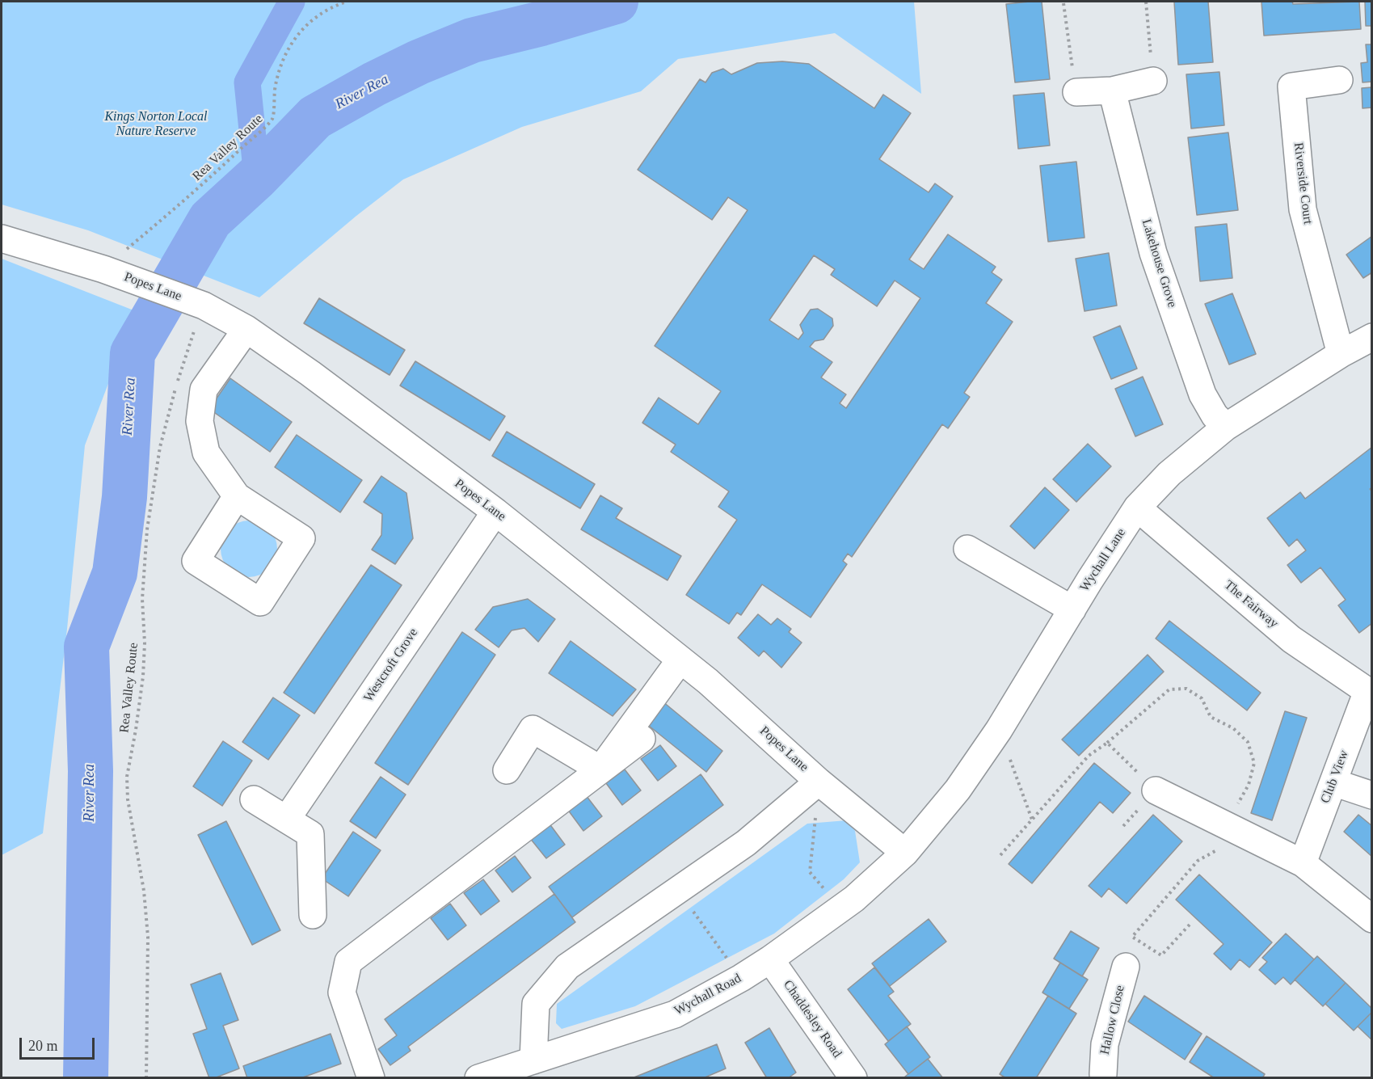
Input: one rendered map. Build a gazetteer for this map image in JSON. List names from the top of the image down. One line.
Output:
{"streets":{"street":["Riverside Court","Lakehouse Grove","Popes Lane","Wychall Lane","The Fairway","Westcroft Grove","Club View","Wychall Road","Chaddesley Road","Hallow Close"],"path":["Rea Valley Route"]},"crossings":[["Rea Valley Route","Popes Lane"],["Riverside Court","Wychall Lane"],["Lakehouse Grove","Wychall Lane"],["Popes Lane","Wychall Lane"],["Popes Lane","Westcroft Grove"],["Popes Lane","Wychall Road"],["Wychall Lane","The Fairway"],["Wychall Lane","Wychall Road"],["The Fairway","Club View"],["Wychall Road","Chaddesley Road"]],"water":["River Rea"],"parks":["Kings Norton Local Nature Reserve"],"scale_bar":"20 m"}
